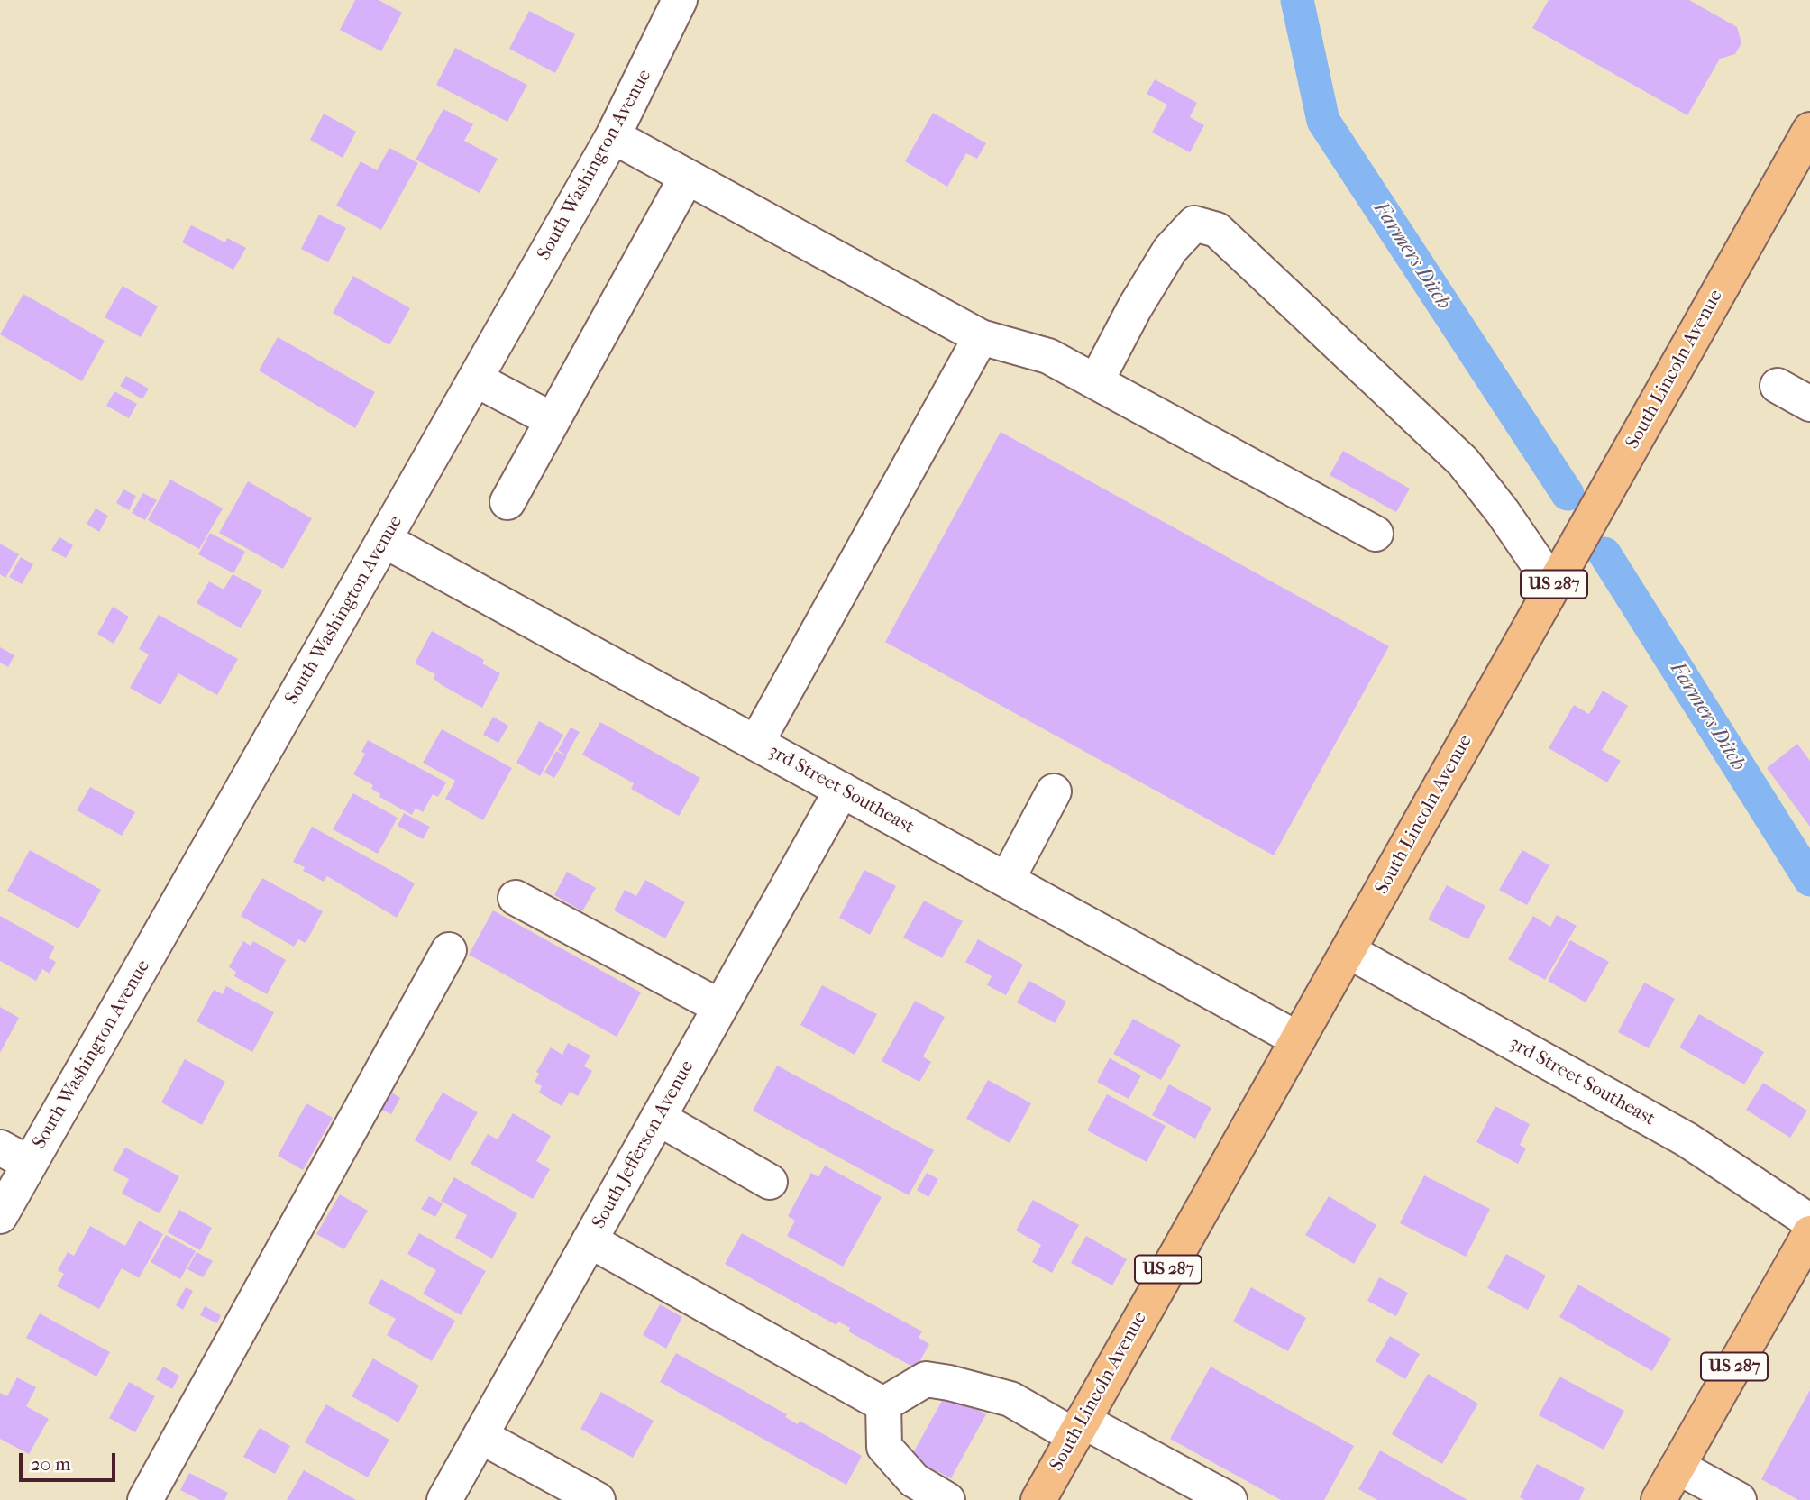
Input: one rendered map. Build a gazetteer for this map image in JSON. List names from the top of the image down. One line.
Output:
{"streets":{"highway":["South Lincoln Avenue","US 287"],"street":["South Washington Avenue","3rd Street Southeast","South Jefferson Avenue"]},"crossings":[["South Washington Avenue","3rd Street Southeast"],["South Lincoln Avenue","3rd Street Southeast"],["3rd Street Southeast","South Jefferson Avenue"]],"water":["Farmers Ditch"],"scale_bar":"20 m"}
